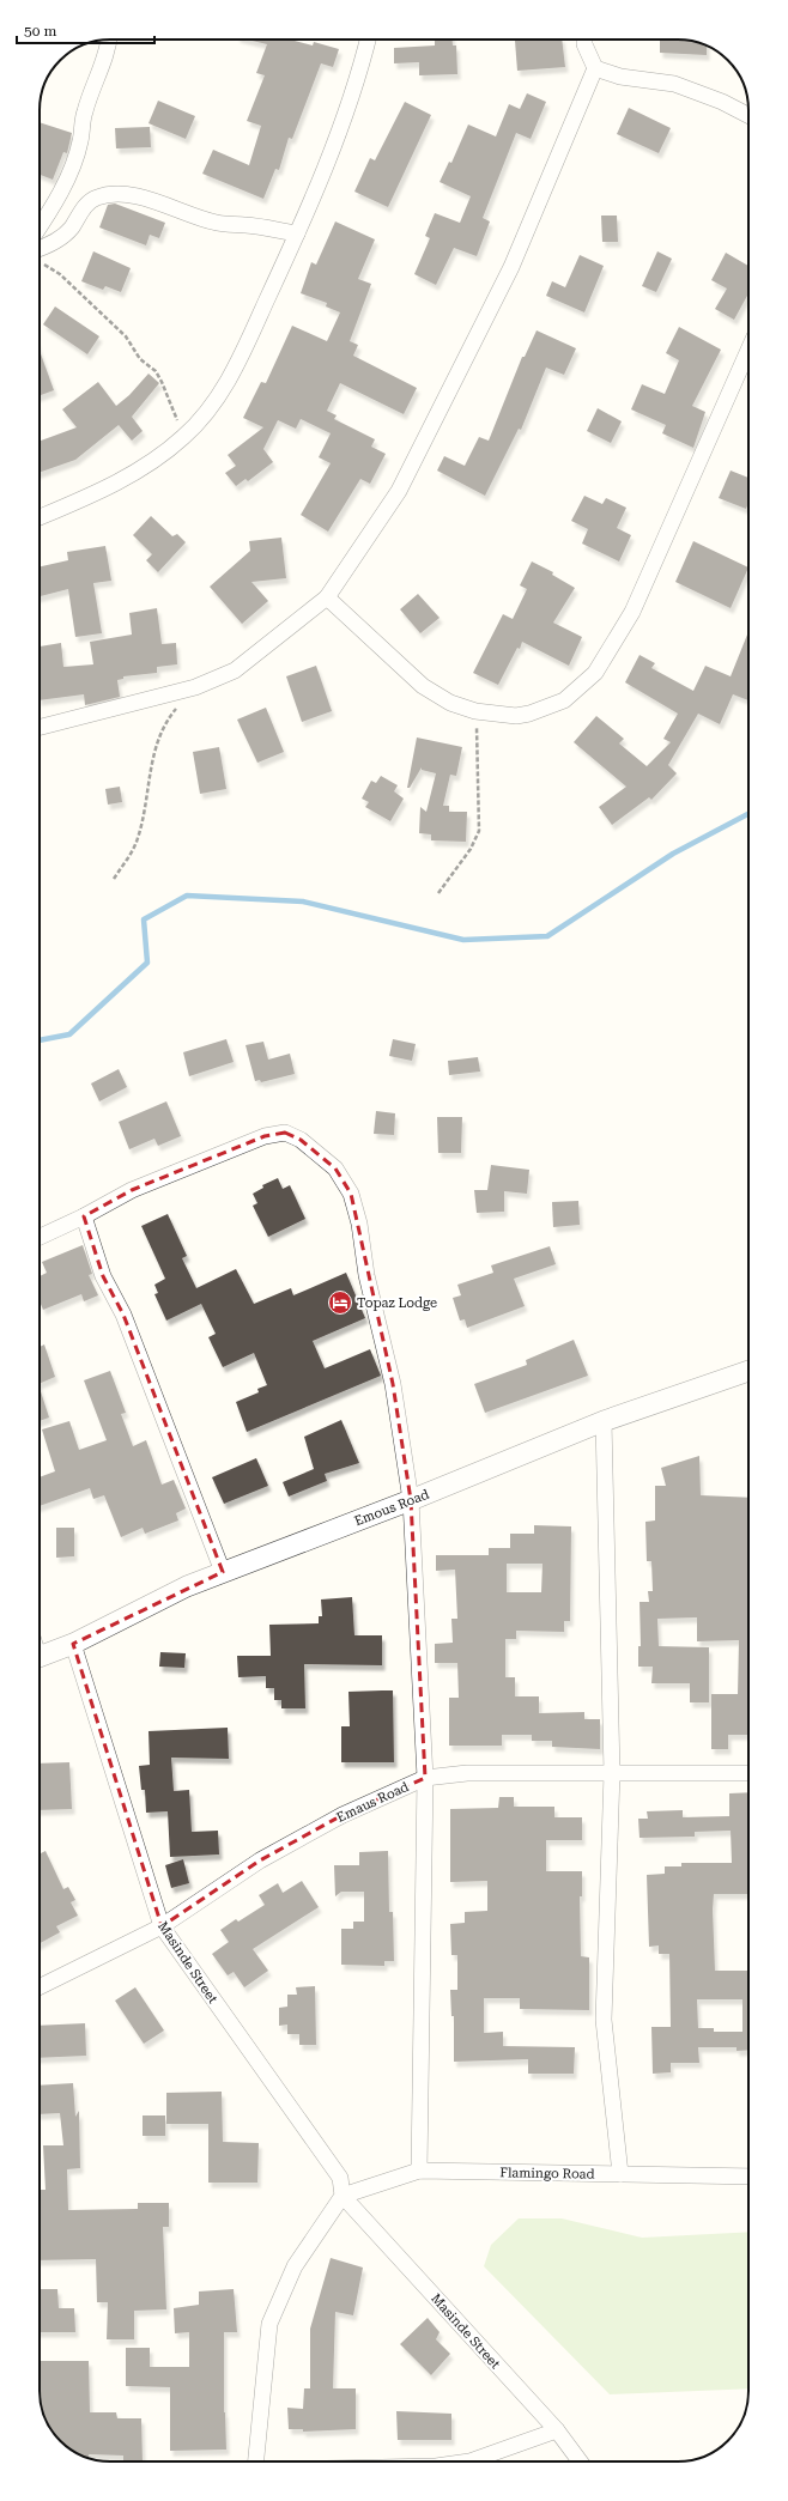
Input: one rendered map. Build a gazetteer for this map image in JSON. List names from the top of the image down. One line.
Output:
{"streets":{"street":["Emous Road","Emaus Road","Masinde Street","Flamingo Road"]},"crossings":[["Emous Road","Masinde Street"],["Emaus Road","Masinde Street"],["Masinde Street","Flamingo Road"]],"places":{"hotel":["Topaz Lodge"]},"scale_bar":"50 m"}
